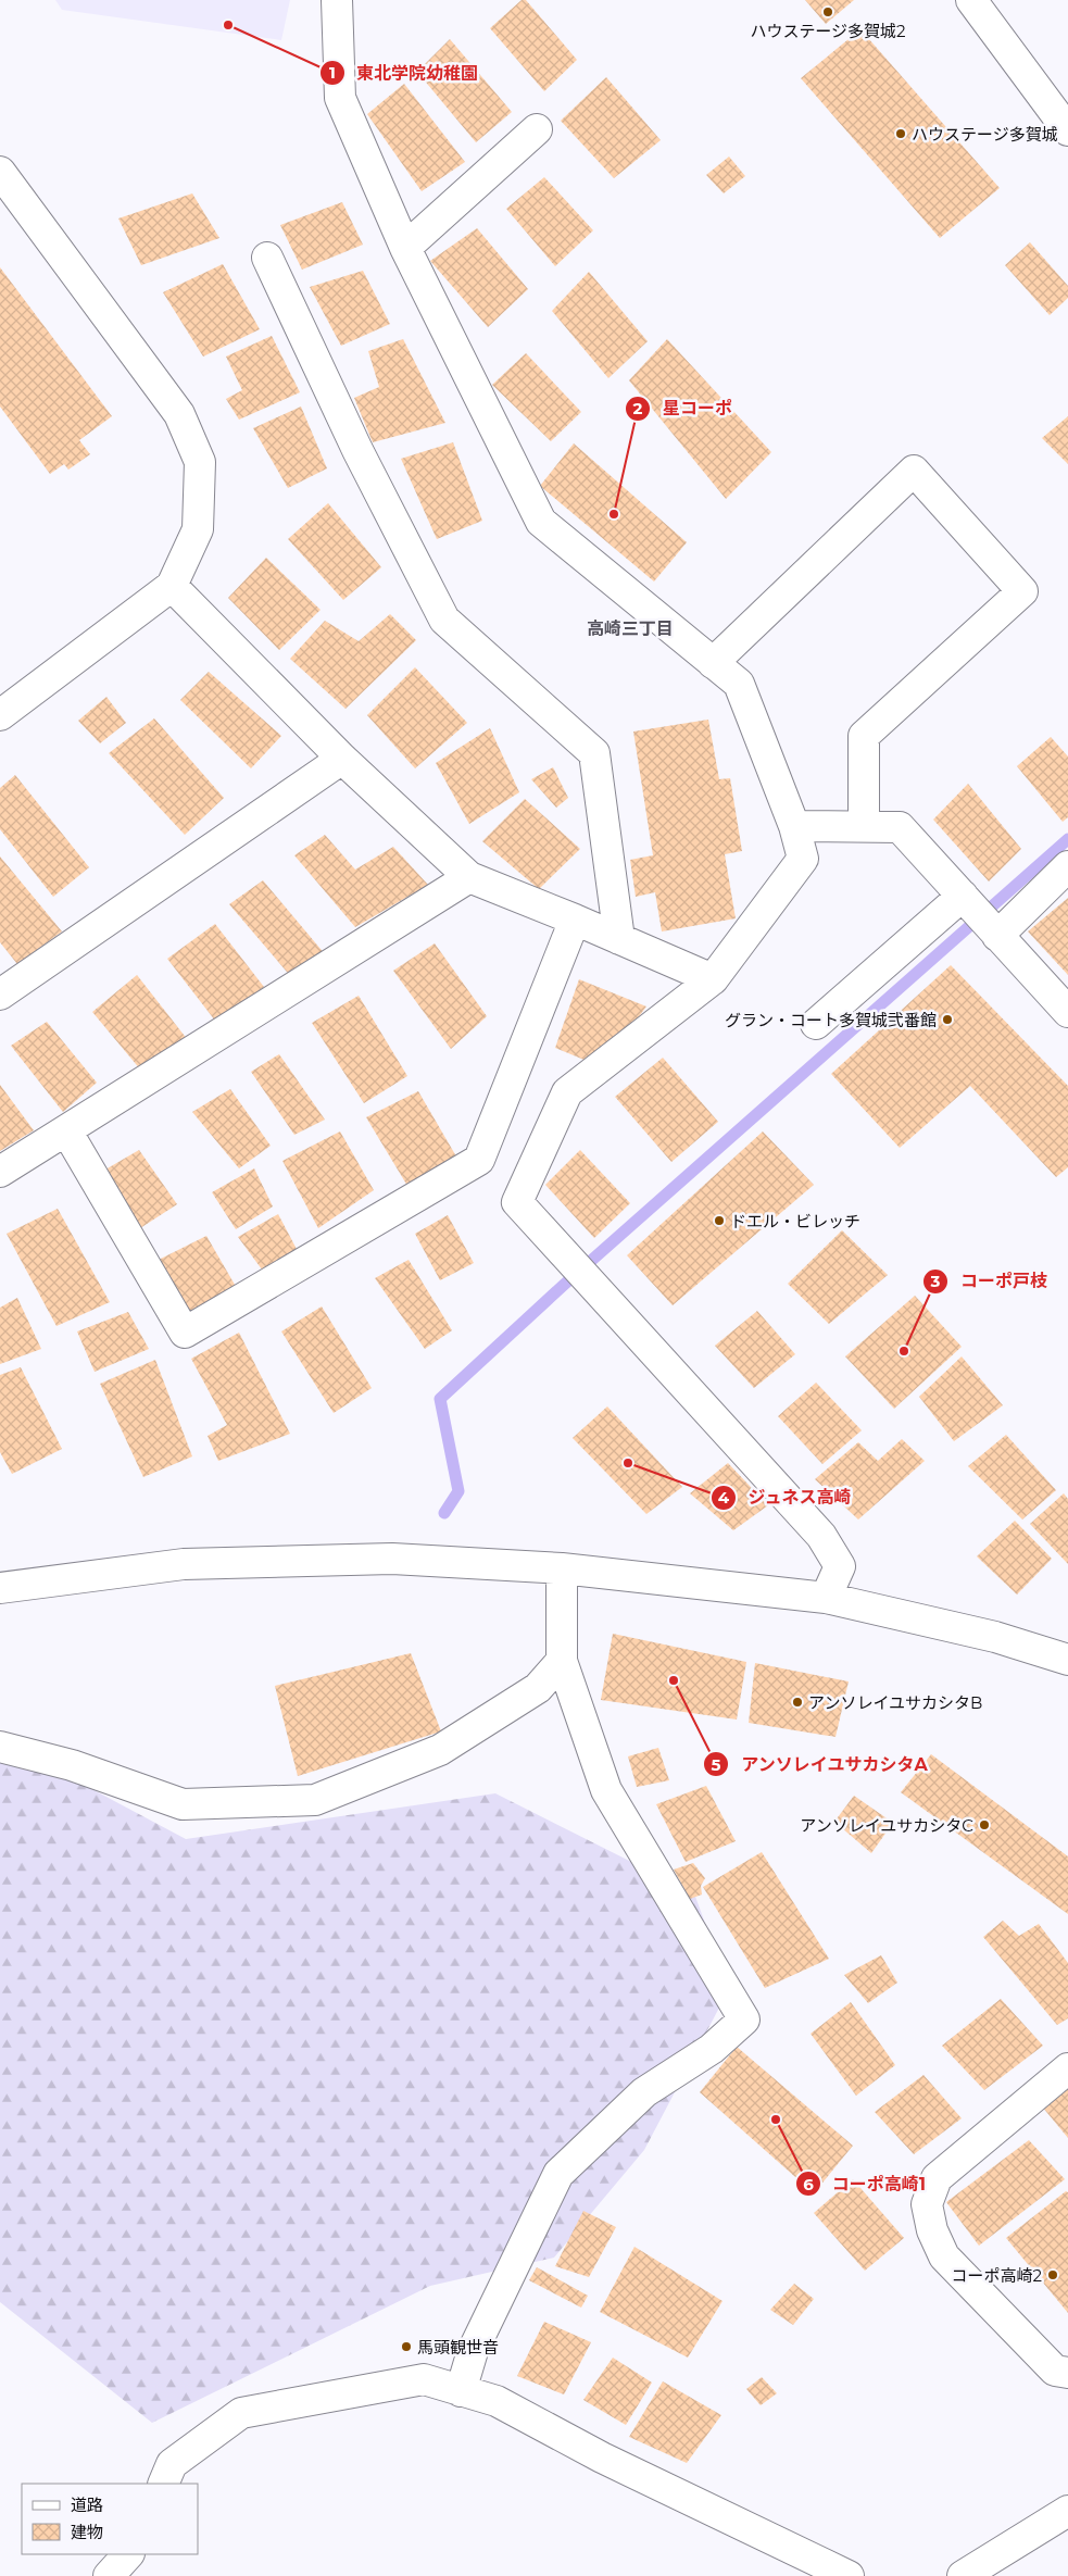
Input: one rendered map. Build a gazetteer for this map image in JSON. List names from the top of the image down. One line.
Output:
{"districts":["高崎三丁目"],"places":["ハウステージ多賀城2","東北学院幼稚園","ハウステージ多賀城","星コーポ","グラン・コート多賀城弐番館","ドエル・ビレッチ","コーポ戸枝","ジュネス高崎","アンソレイユサカシタA","アンソレイユサカシタB","アンソレイユサカシタC","コーポ高崎1","コーポ高崎2","馬頭観世音"],"legend":["道路","建物"]}
